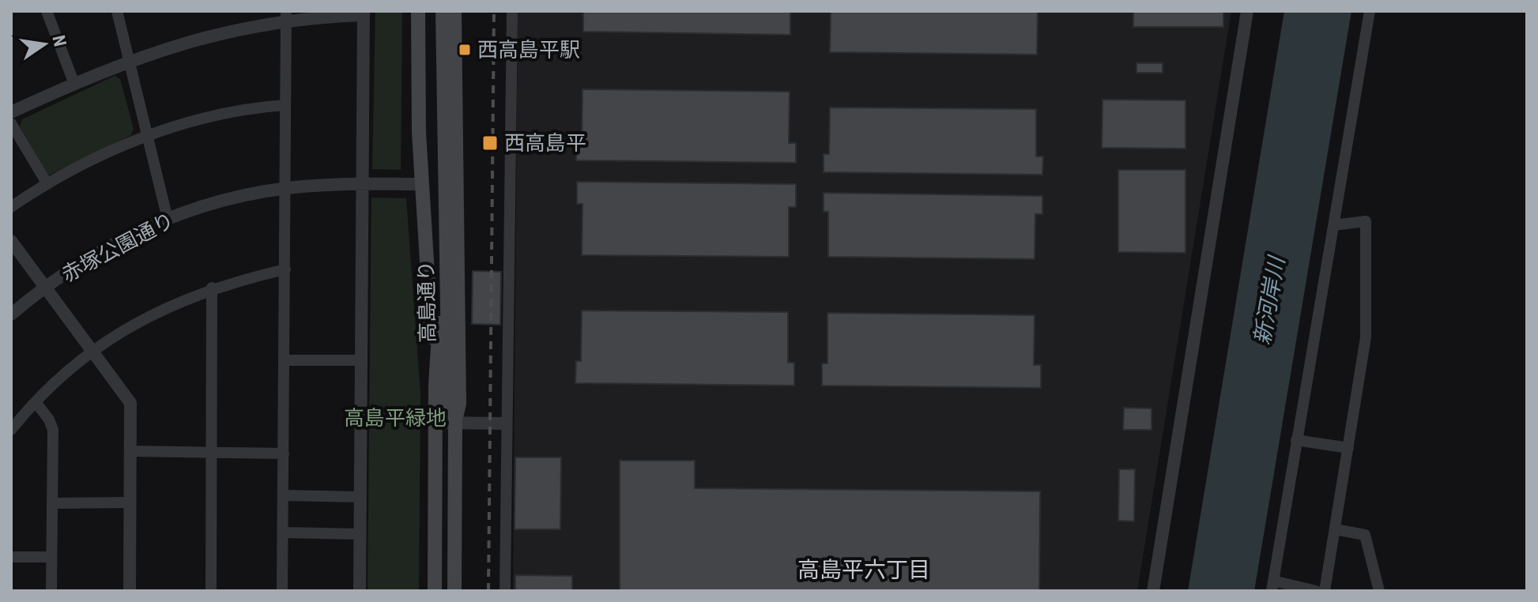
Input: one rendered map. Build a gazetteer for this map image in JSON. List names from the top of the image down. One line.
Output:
{"streets":{"main road":["高島通り"],"street":["赤塚公園通り"]},"districts":["高島平六丁目"],"water":["新河岸川"],"parks":["高島平緑地"],"places":{"transit":["西高島平駅","西高島平"]},"north":"right"}
